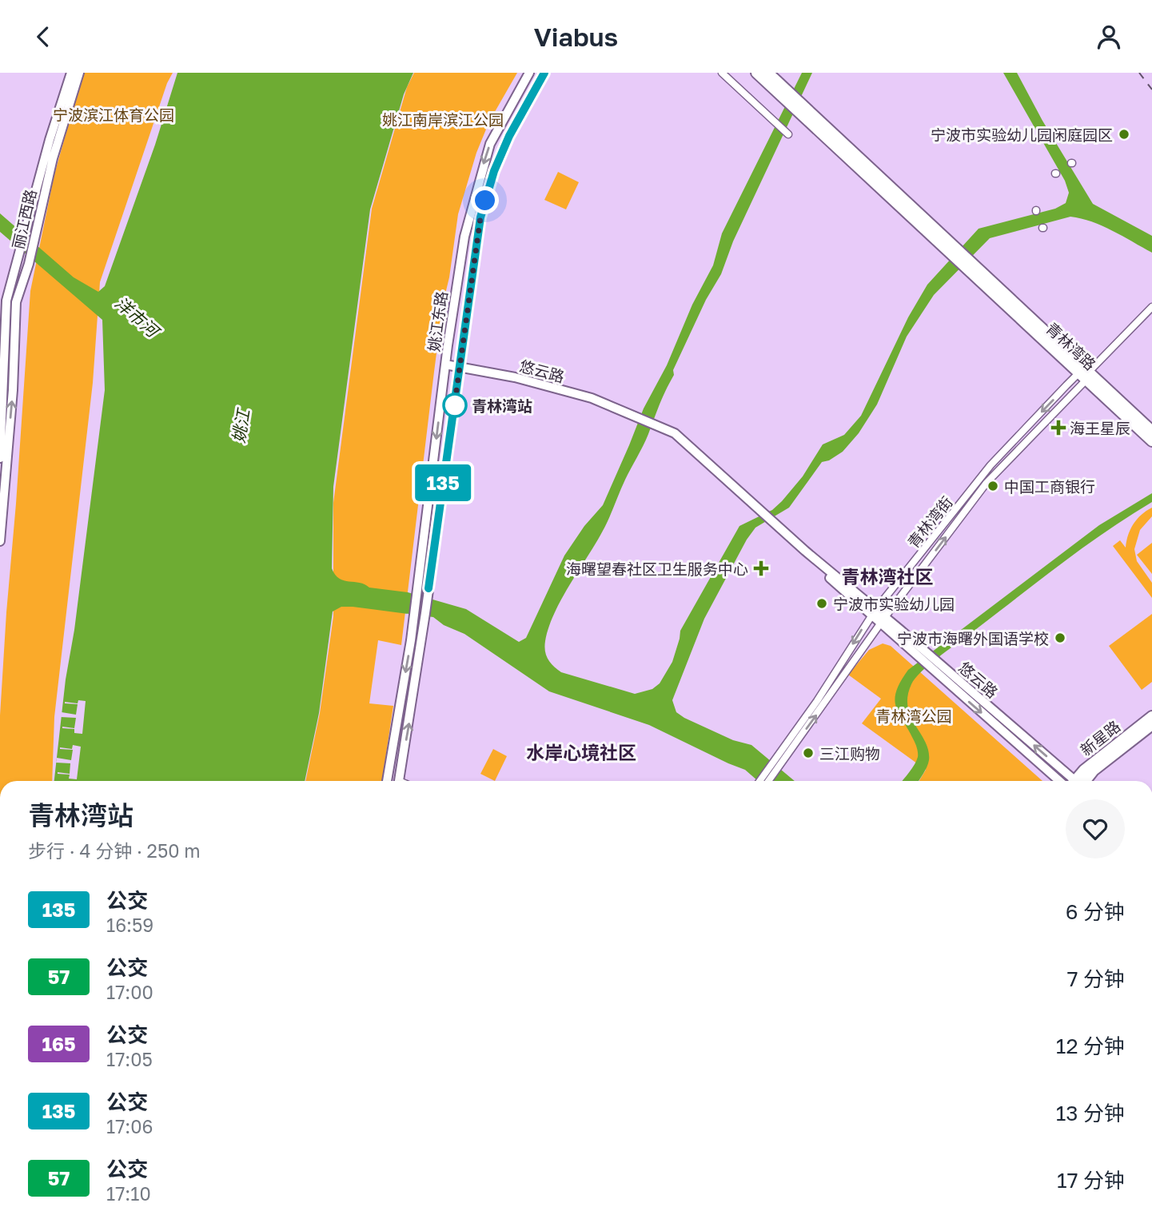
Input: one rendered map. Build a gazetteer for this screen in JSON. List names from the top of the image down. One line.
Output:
{"streets":{"main road":["丽江西路","姚江东路","青林湾路","悠云路","新星路"],"street":["青林湾街"]},"crossings":[["姚江东路","悠云路"],["青林湾路","青林湾街"],["悠云路","青林湾街"]],"districts":["青林湾社区","水岸心境社区"],"water":["洋市河","姚江"],"parks":["宁波滨江体育公园","姚江南岸滨江公园","青林湾公园"],"places":{"other":["宁波市实验幼儿园闲庭园区","青林湾站","中国工商银行","宁波市实验幼儿园","宁波市海曙外国语学校","三江购物"],"health":["海王星辰","海曙望春社区卫生服务中心"]},"lines":["bus line 135"],"page":{"header":"Viabus","on_map":"135","heading":["青林湾站","步行 · 4 分钟 · 250 m"],"list":[{"mark":"135","name":"公交","note":"16:59","value":"6 分钟"},{"mark":"57","name":"公交","note":"17:00","value":"7 分钟"},{"mark":"165","name":"公交","note":"17:05","value":"12 分钟"},{"mark":"135","name":"公交","note":"17:06","value":"13 分钟"},{"mark":"57","name":"公交","note":"17:10","value":"17 分钟"}]}}
